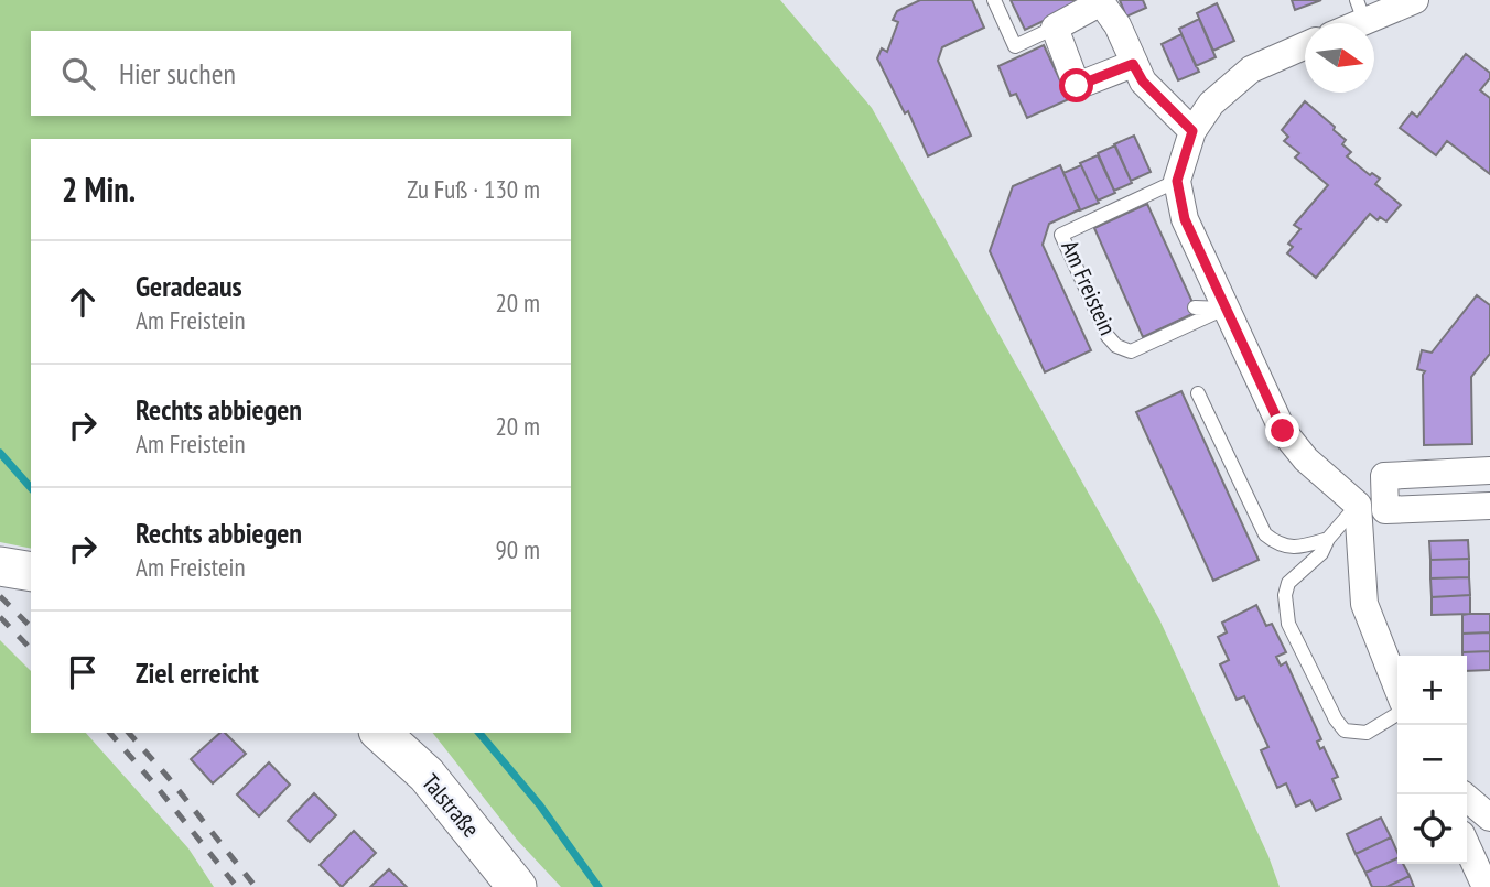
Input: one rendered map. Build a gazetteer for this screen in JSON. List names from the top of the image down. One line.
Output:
{"streets":{"main road":["Talstraße"],"lane":["Am Freistein"]},"north":"right","page":{"search":"Hier suchen","heading":["2 Min.","Zu Fuß · 130 m"],"list":[["Geradeaus","Am Freistein","20 m"],["Rechts abbiegen","Am Freistein","20 m"],["Rechts abbiegen","Am Freistein","90 m"],"Ziel erreicht"],"map_buttons":["+","−"]}}
